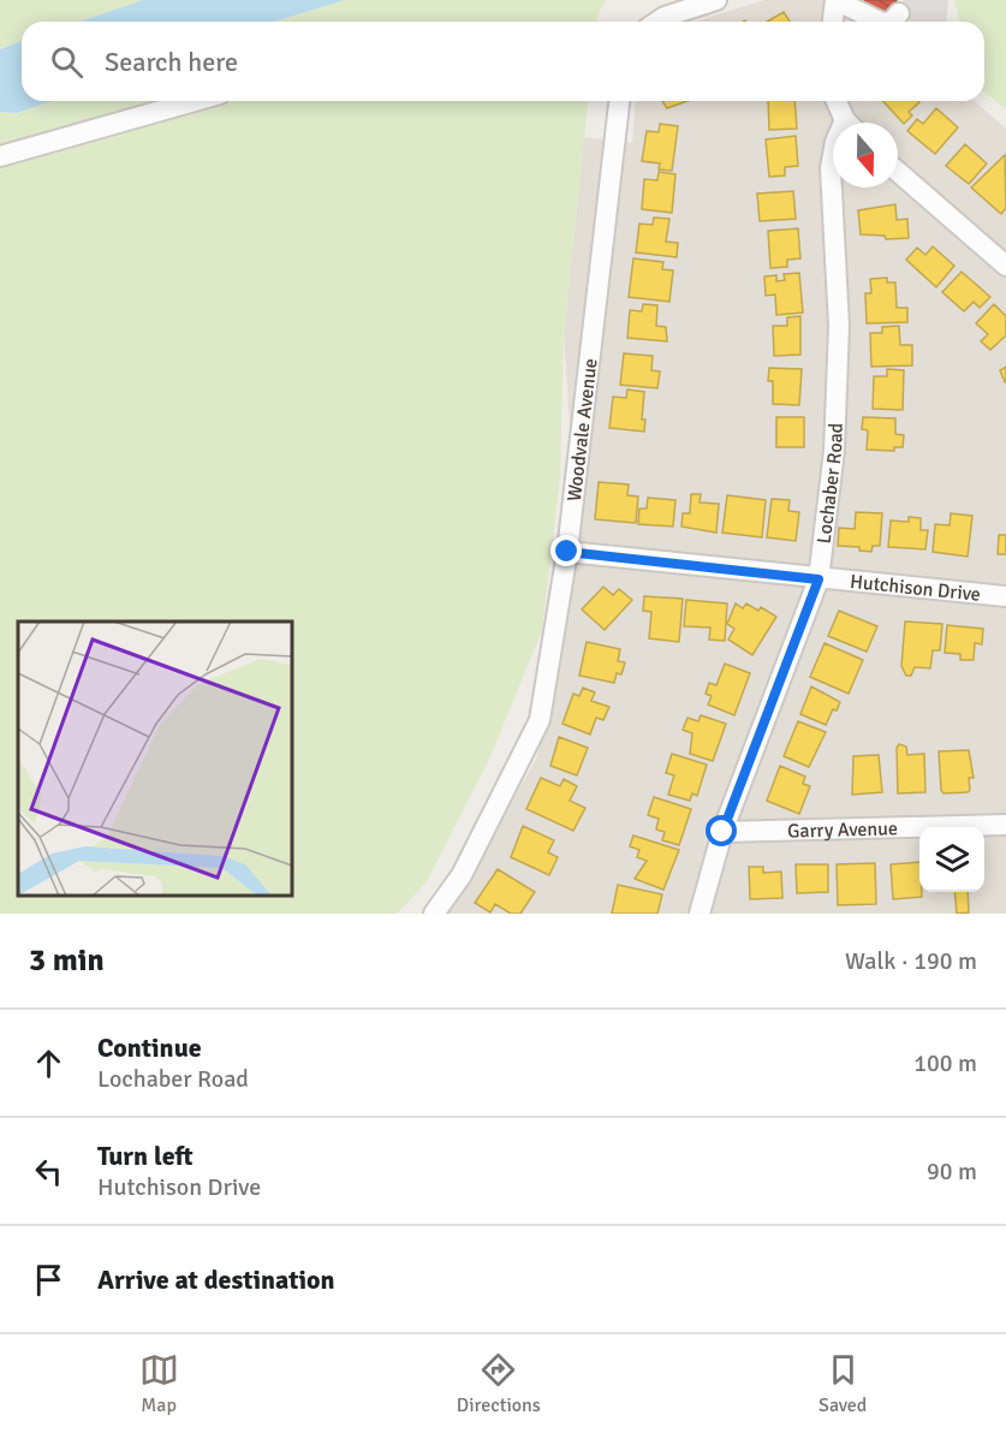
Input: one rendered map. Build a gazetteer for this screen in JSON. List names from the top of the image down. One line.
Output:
{"streets":{"street":["Woodvale Avenue","Lochaber Road","Hutchison Drive","Garry Avenue"]},"crossings":[["Woodvale Avenue","Hutchison Drive"],["Lochaber Road","Hutchison Drive"],["Lochaber Road","Garry Avenue"]],"north":"bottom","page":{"search":"Search here","heading":["3 min","Walk · 190 m"],"list":[["Continue","Lochaber Road","100 m"],["Turn left","Hutchison Drive","90 m"],"Arrive at destination"],"nav":["Map","Directions","Saved"]}}
